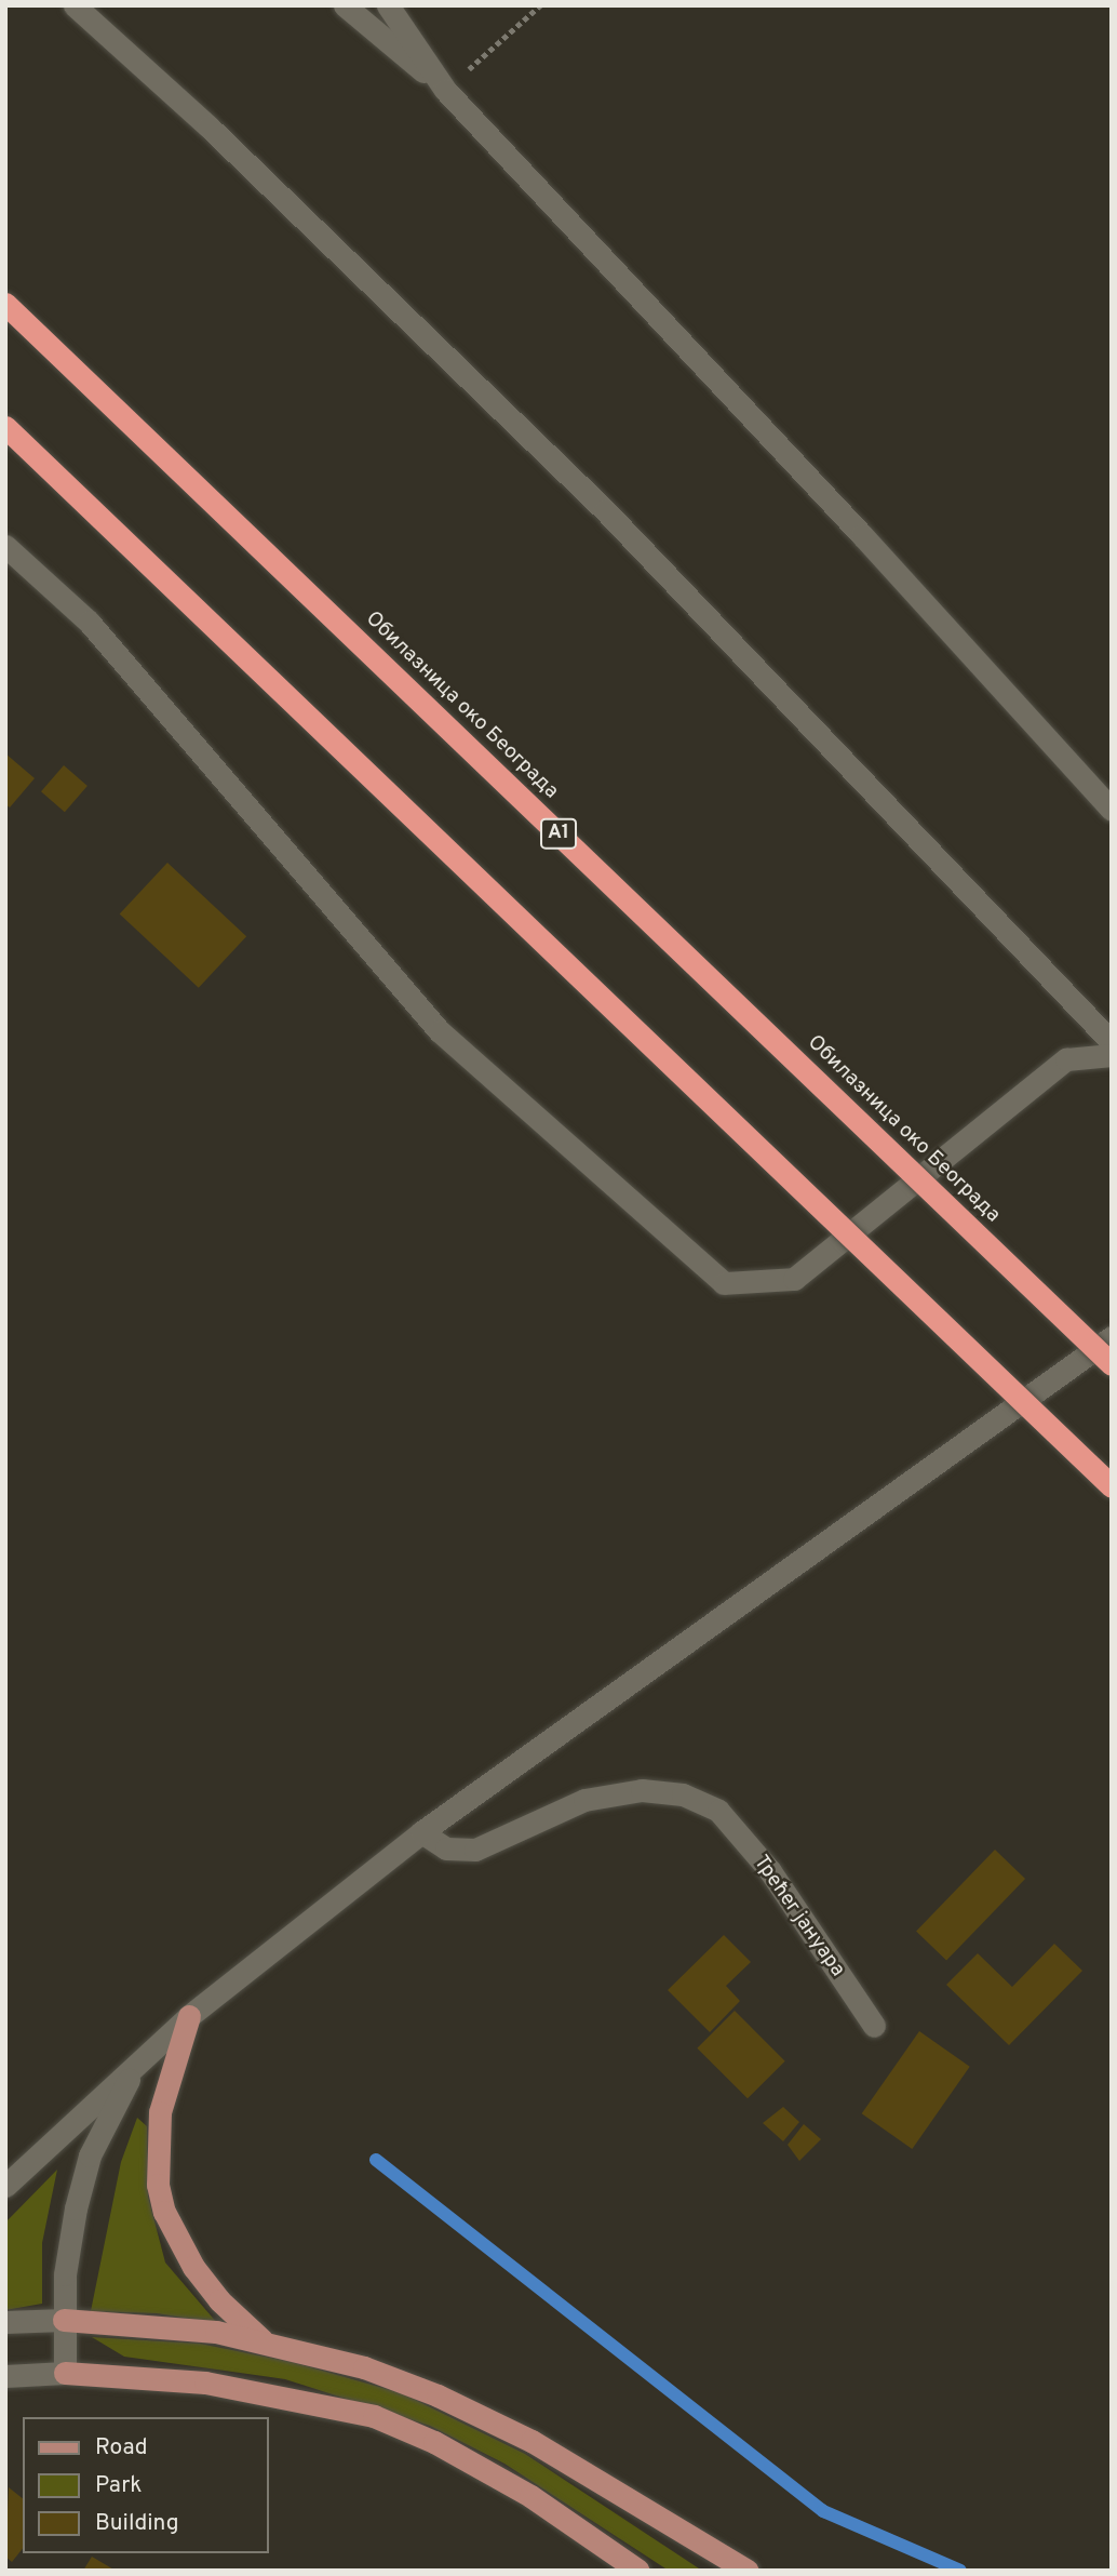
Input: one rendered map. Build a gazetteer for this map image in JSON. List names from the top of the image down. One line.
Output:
{"streets":{"highway":["Обилазница око Београда","A1"],"street":["Трећег јануара"]},"legend":["Road","Park","Building"]}
